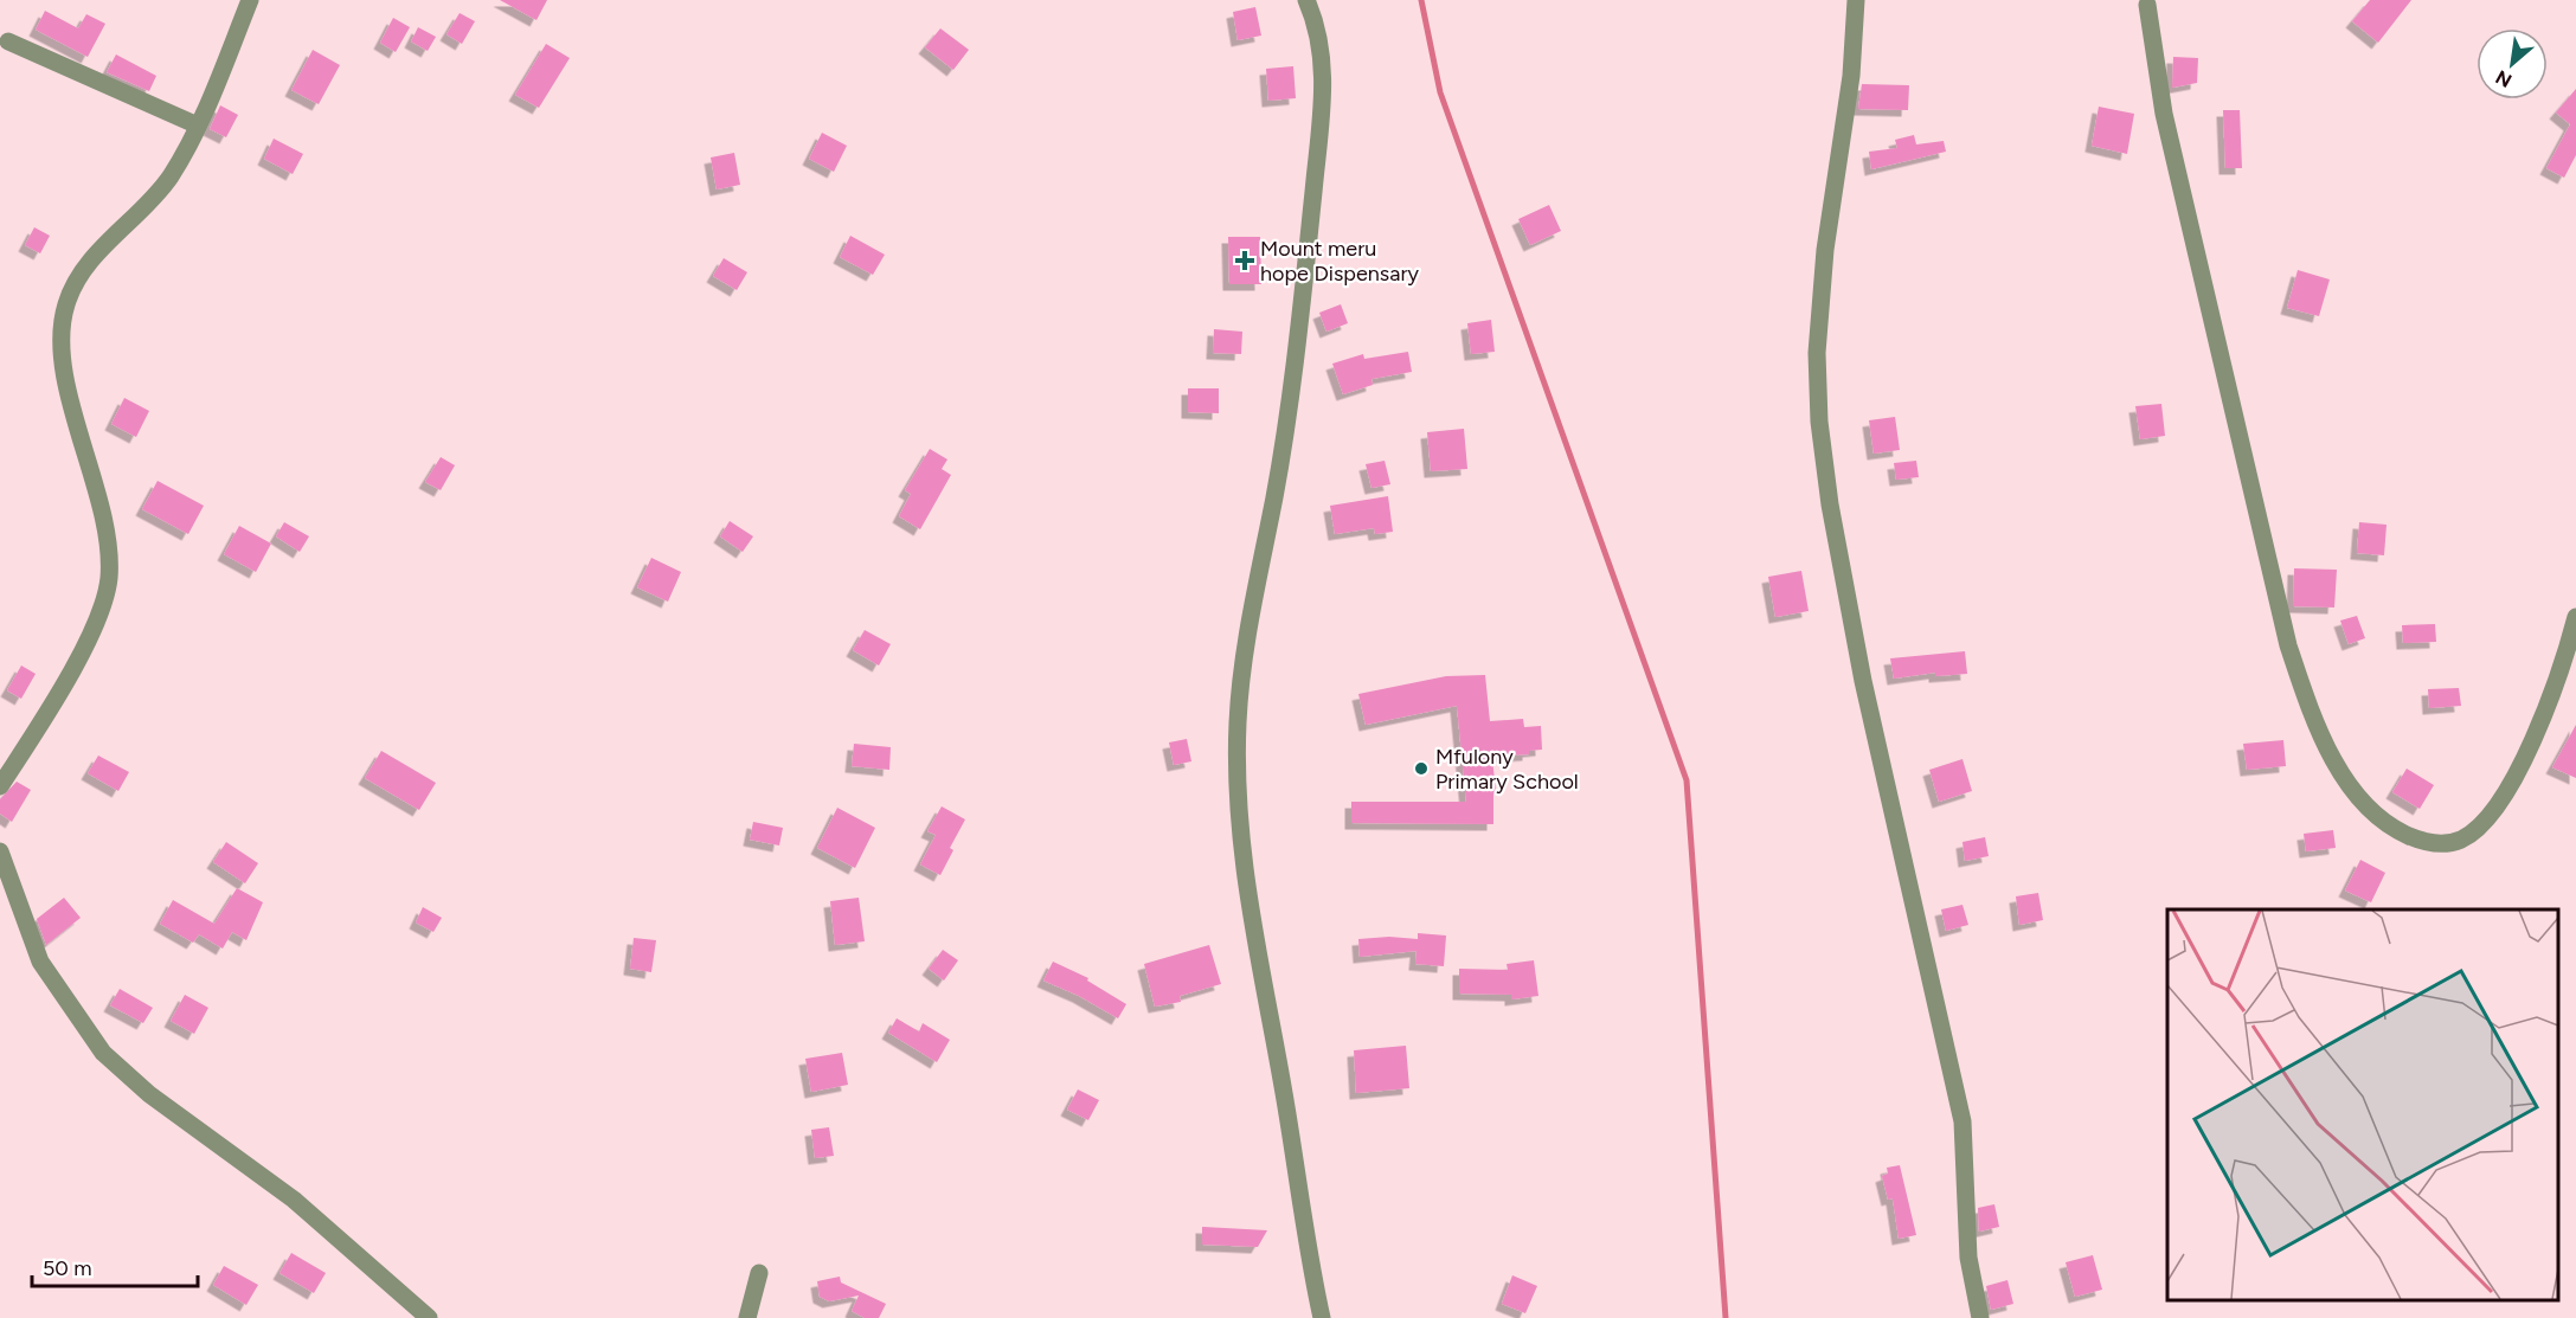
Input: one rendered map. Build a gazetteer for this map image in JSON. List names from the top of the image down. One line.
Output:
{"places":{"health":["Mount meru hope Dispensary"],"other":["Mfulony Primary School"]},"scale_bar":"50 m","north":"bottom left"}
